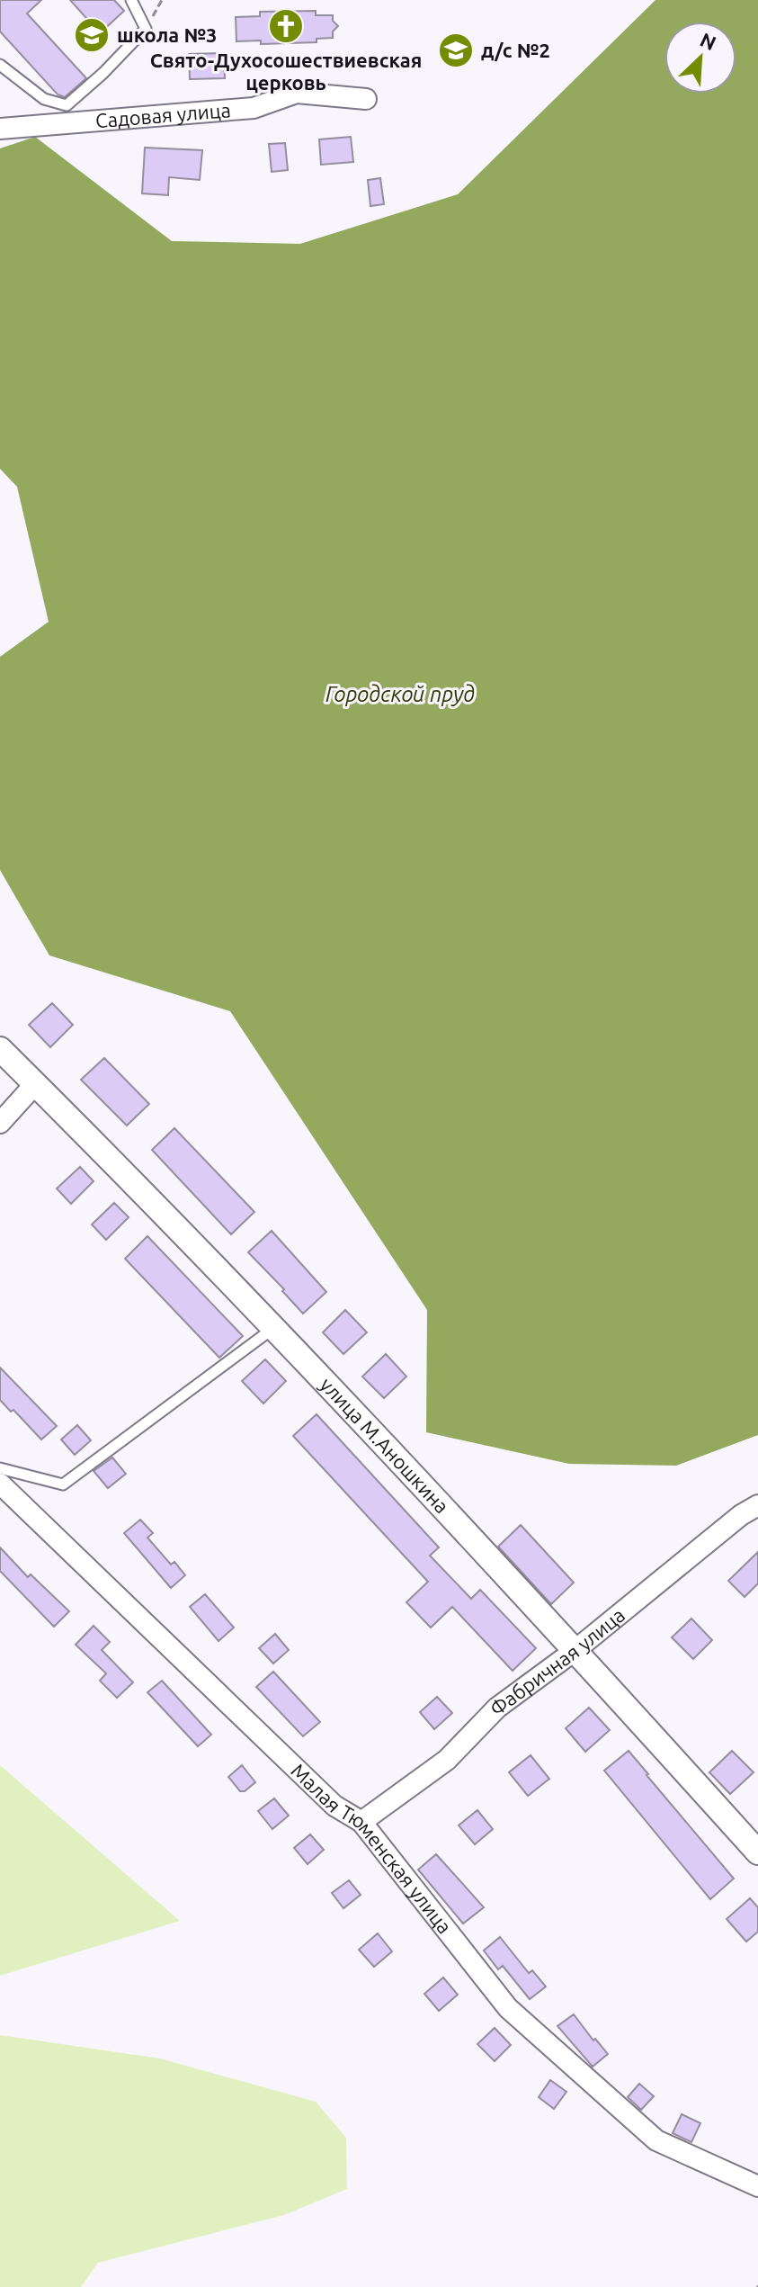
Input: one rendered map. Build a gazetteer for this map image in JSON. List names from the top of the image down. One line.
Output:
{"streets":{"street":["Садовая улица","улица М.Аношкина","Фабричная улица","Малая Тюменская улица"]},"crossings":[["улица М.Аношкина","Фабричная улица"],["Фабричная улица","Малая Тюменская улица"]],"water":["Городской пруд"],"places":{"church":["Свято-Духосошествиевская церковь"],"school or university":["школа №3","д/с №2"]},"north":"top right"}
